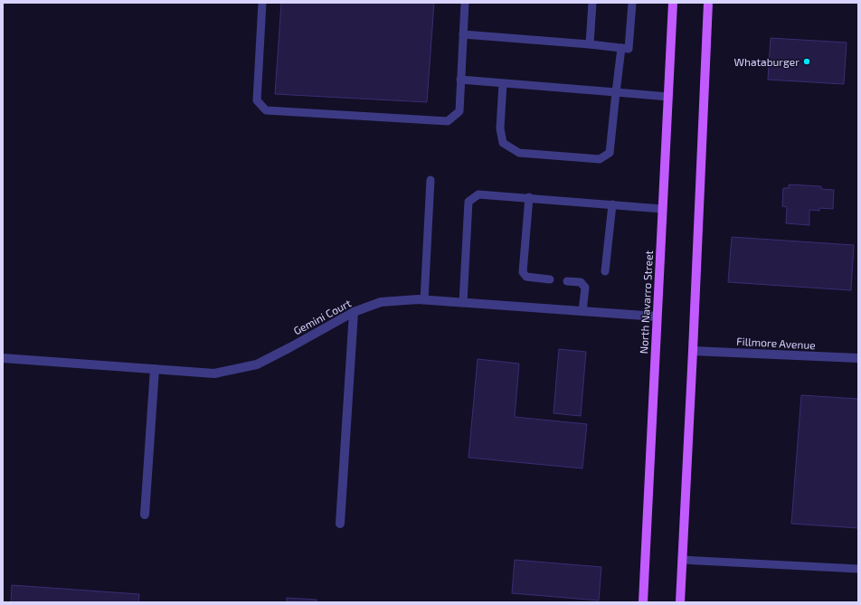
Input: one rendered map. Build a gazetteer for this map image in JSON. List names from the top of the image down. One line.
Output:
{"streets":{"main road":["North Navarro Street"],"street":["Gemini Court","Fillmore Avenue"]},"crossings":[["North Navarro Street","Gemini Court"]],"places":["Whataburger"]}
